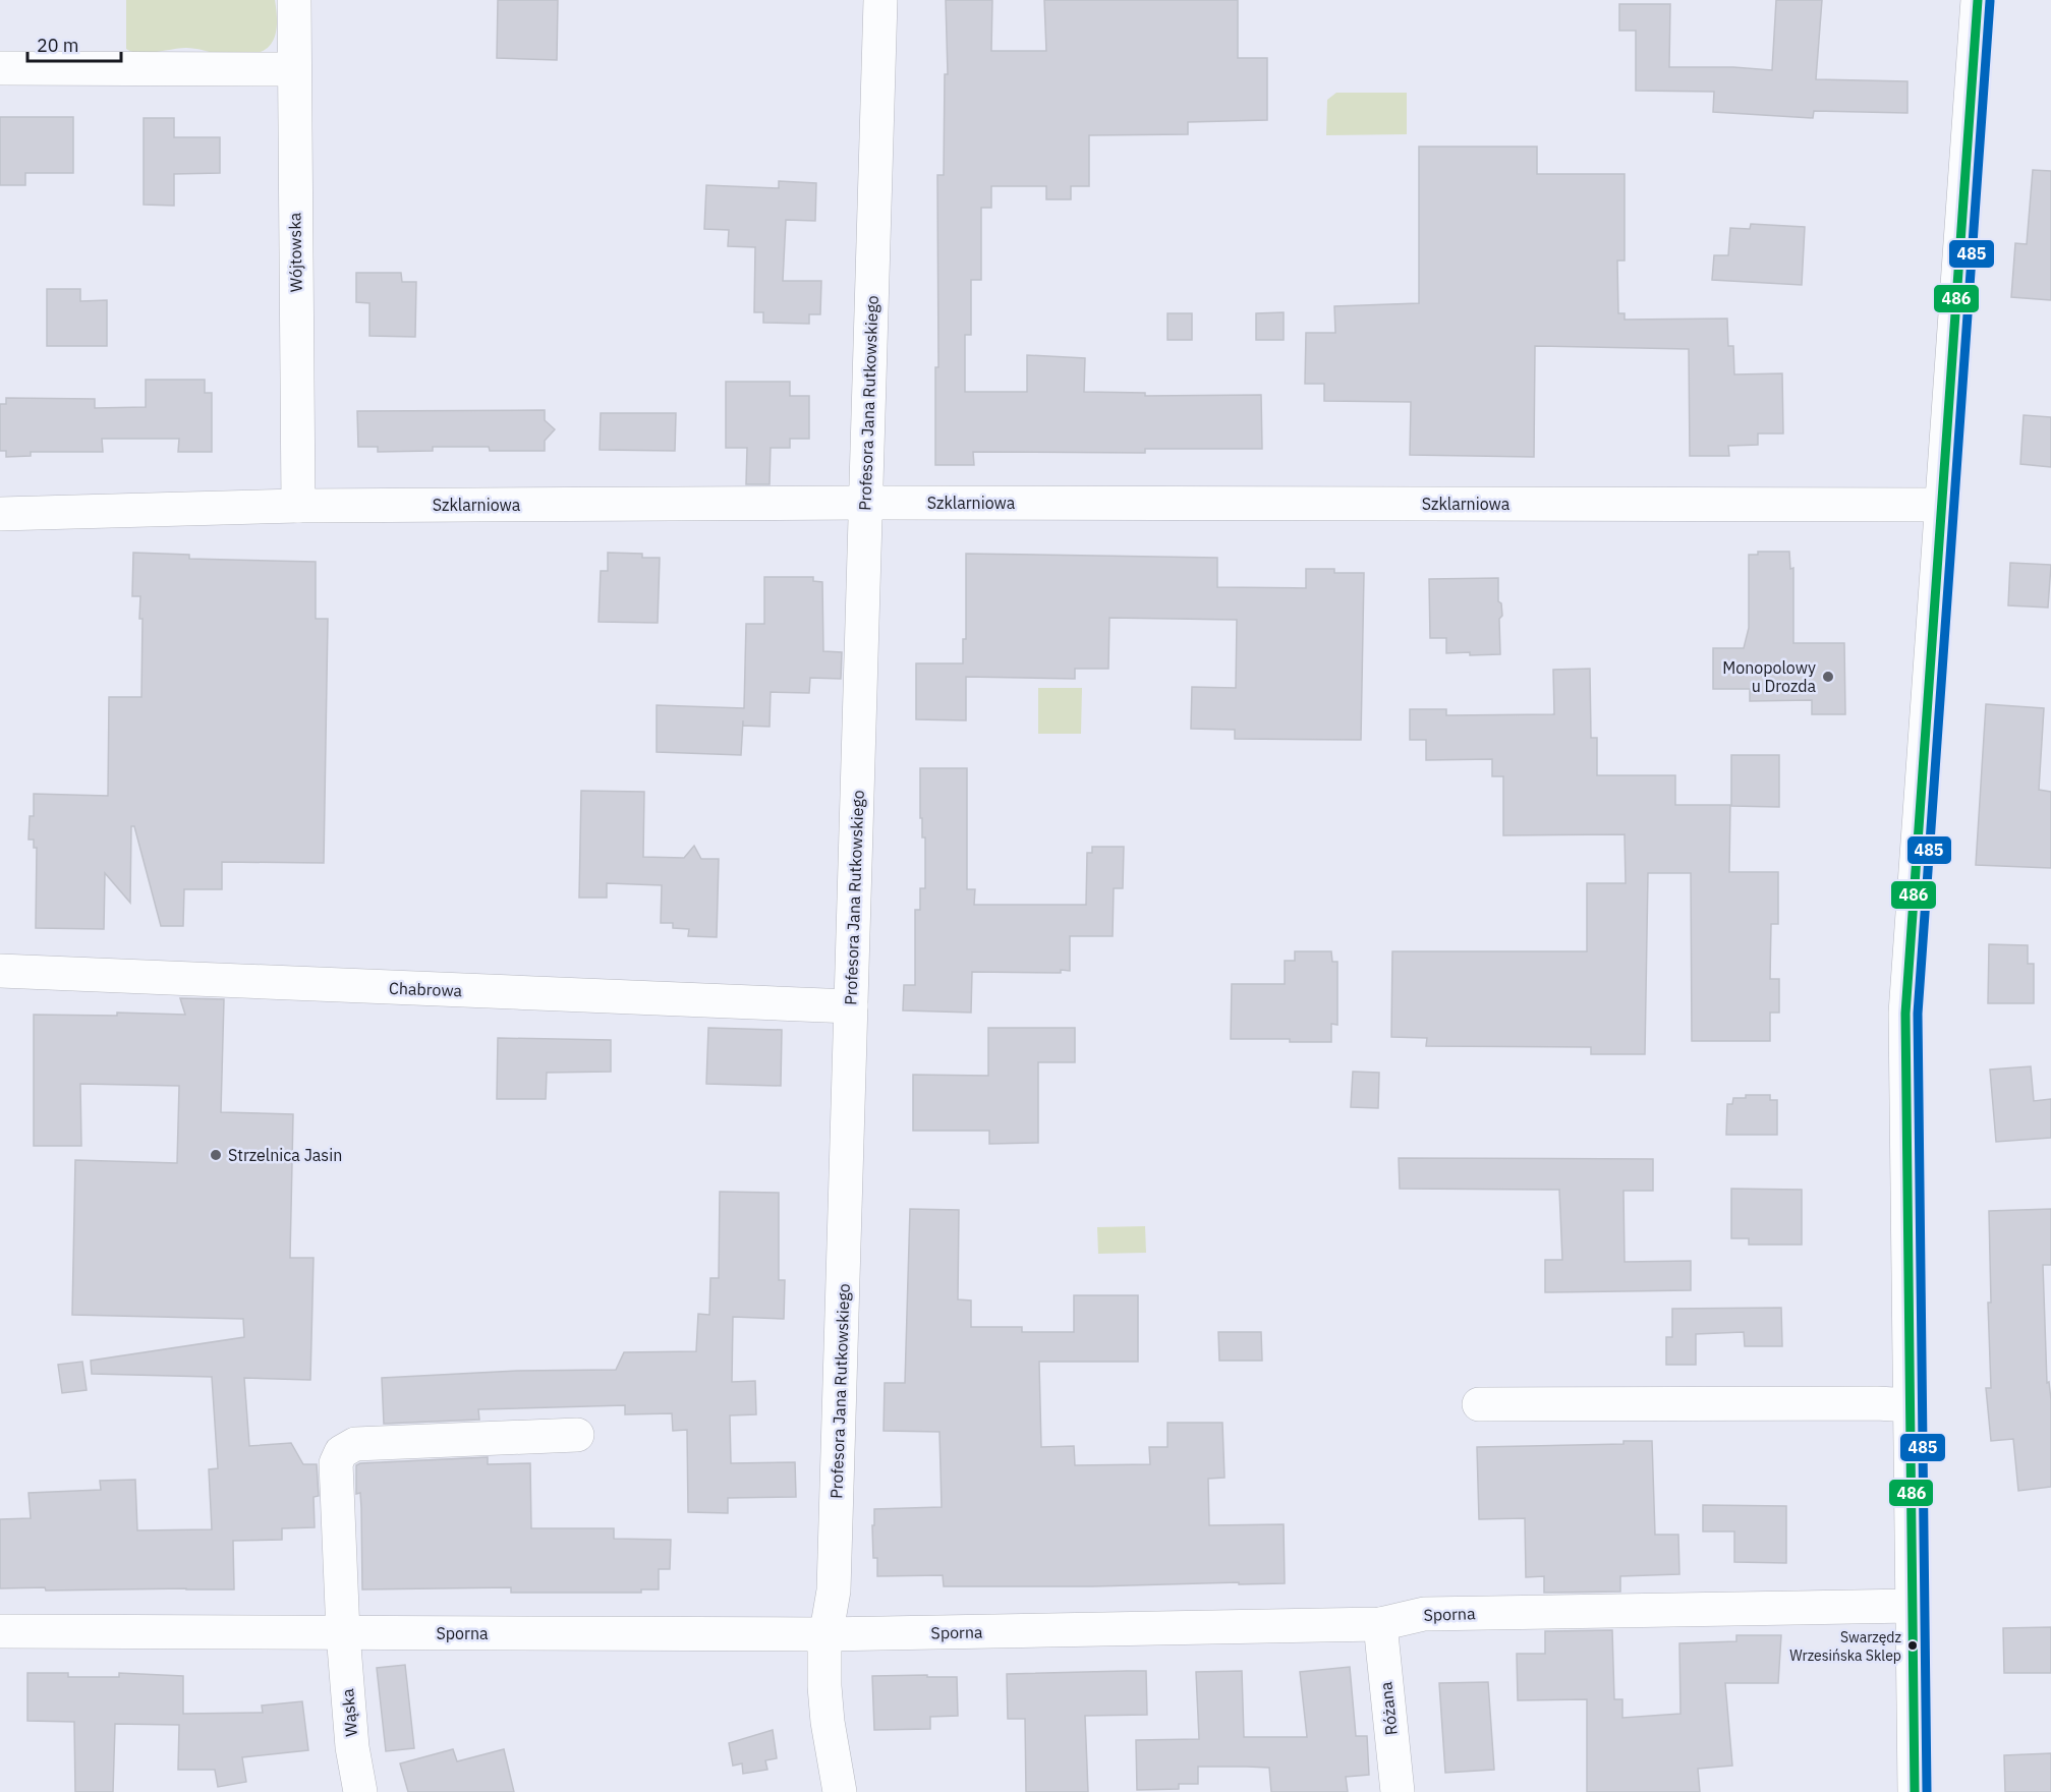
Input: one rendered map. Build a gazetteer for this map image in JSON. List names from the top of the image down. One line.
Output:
{"streets":{"street":["Wójtowska","Profesora Jana Rutkowskiego","Szklarniowa","Chabrowa","Sporna","Różana","Wąska"]},"crossings":[["Wójtowska","Szklarniowa"],["Profesora Jana Rutkowskiego","Szklarniowa"],["Profesora Jana Rutkowskiego","Chabrowa"],["Profesora Jana Rutkowskiego","Sporna"],["Sporna","Różana"],["Sporna","Wąska"]],"places":["Monopolowy u Drozda","Strzelnica Jasin","Swarzędz Wrzesińska Sklep"],"lines":["transit line 486","transit line 485"],"scale_bar":"20 m"}
